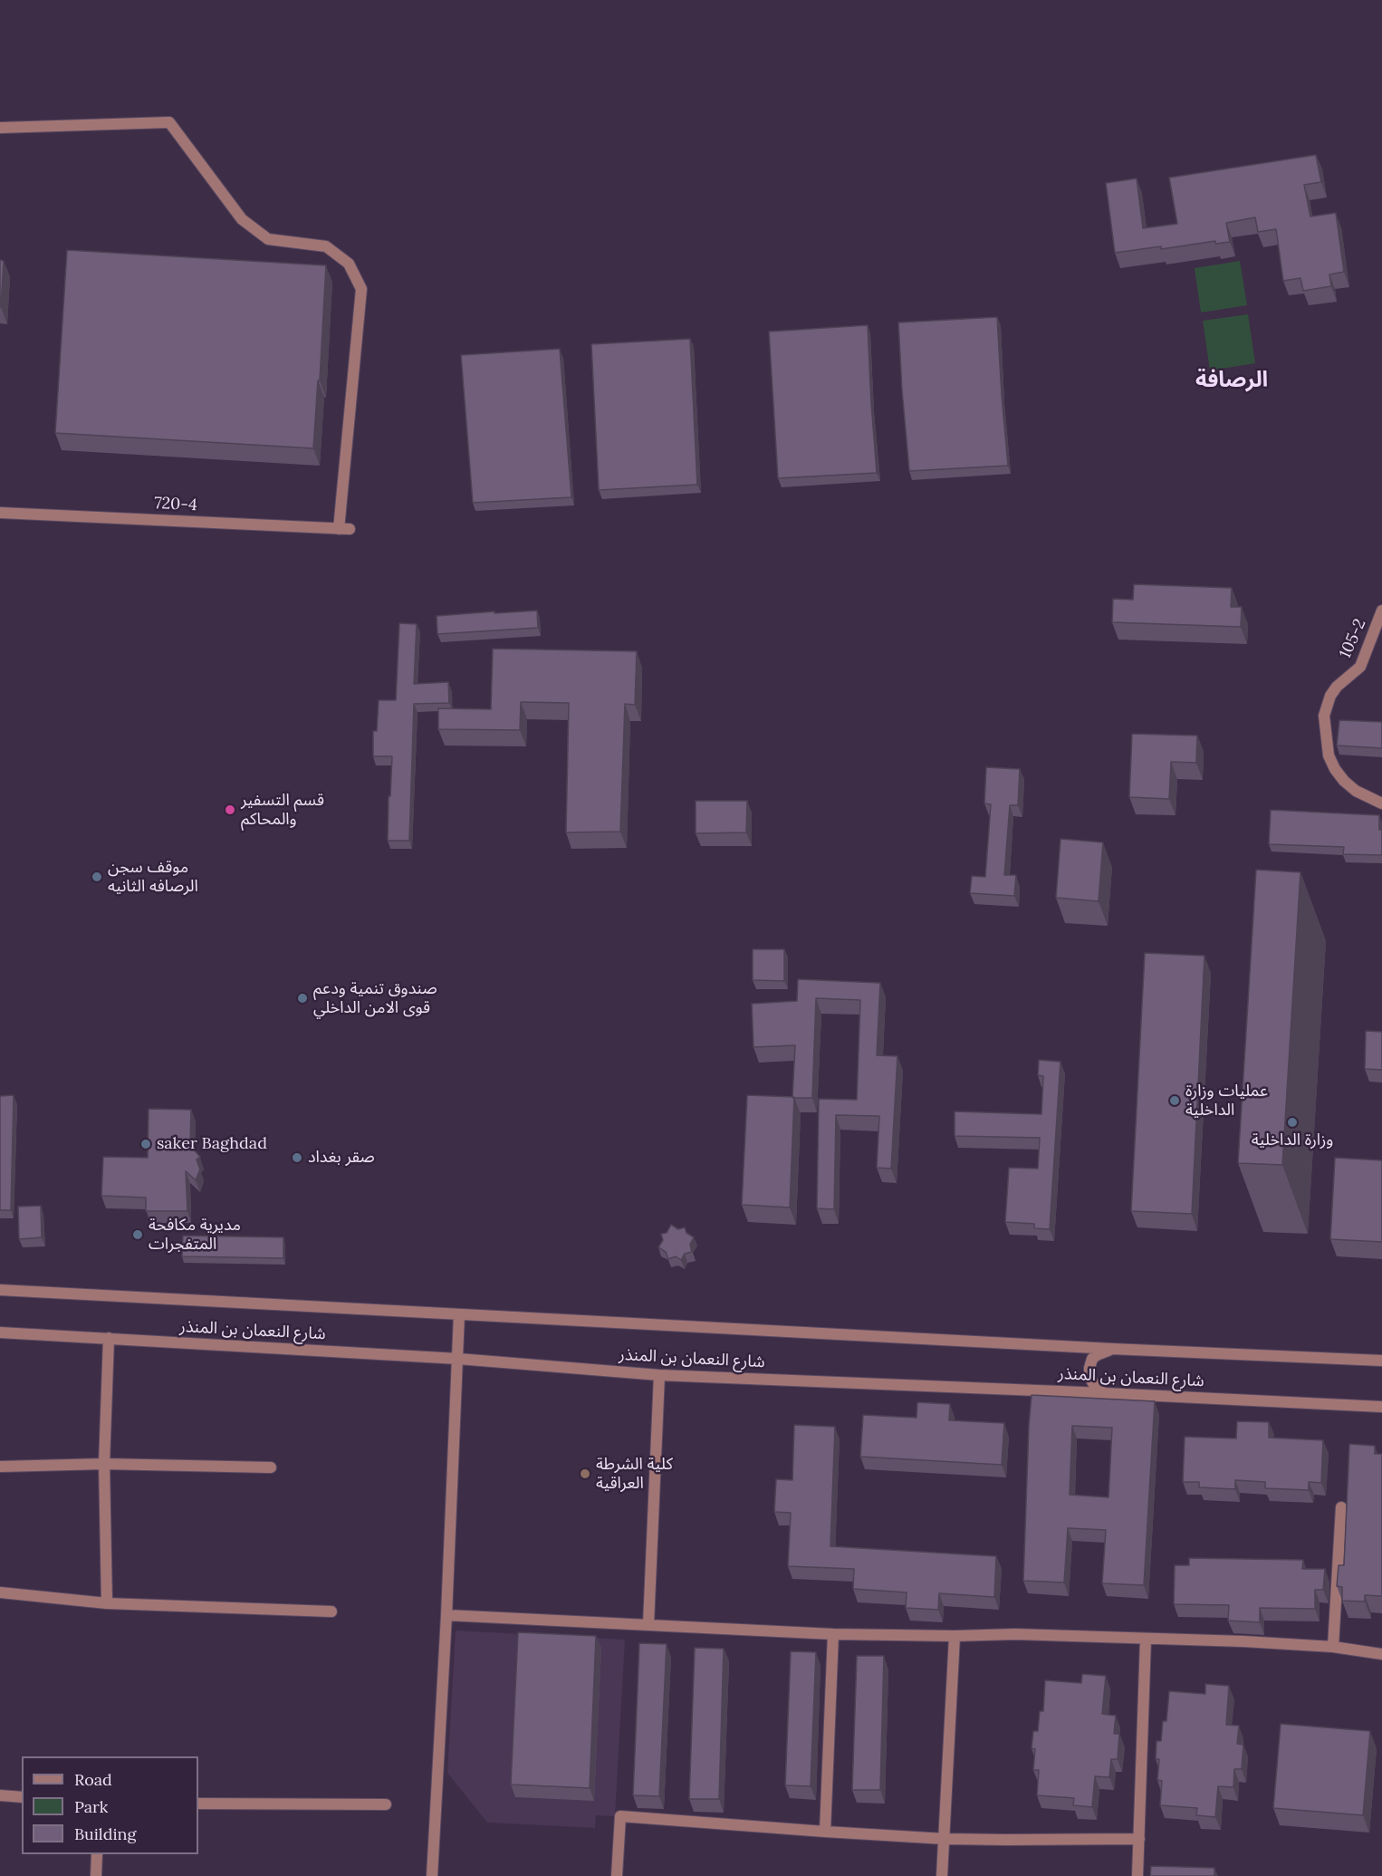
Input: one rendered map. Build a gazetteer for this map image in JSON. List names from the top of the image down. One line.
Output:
{"streets":{"street":["720-4","105-2","شارع النعمان بن المنذر"]},"districts":["الرصافة"],"places":["قسم التسفير والمحاكم","موقف سجن الرصافه الثانيه","صندوق تنمية ودعم قوى الامن الداخلي","عمليات وزارة الداخلية","وزارة الداخلية","saker Baghdad","صقر بغداد","مديرية مكافحة المتفجرات","كلية الشرطة العراقية"],"legend":["Road","Park","Building"]}
